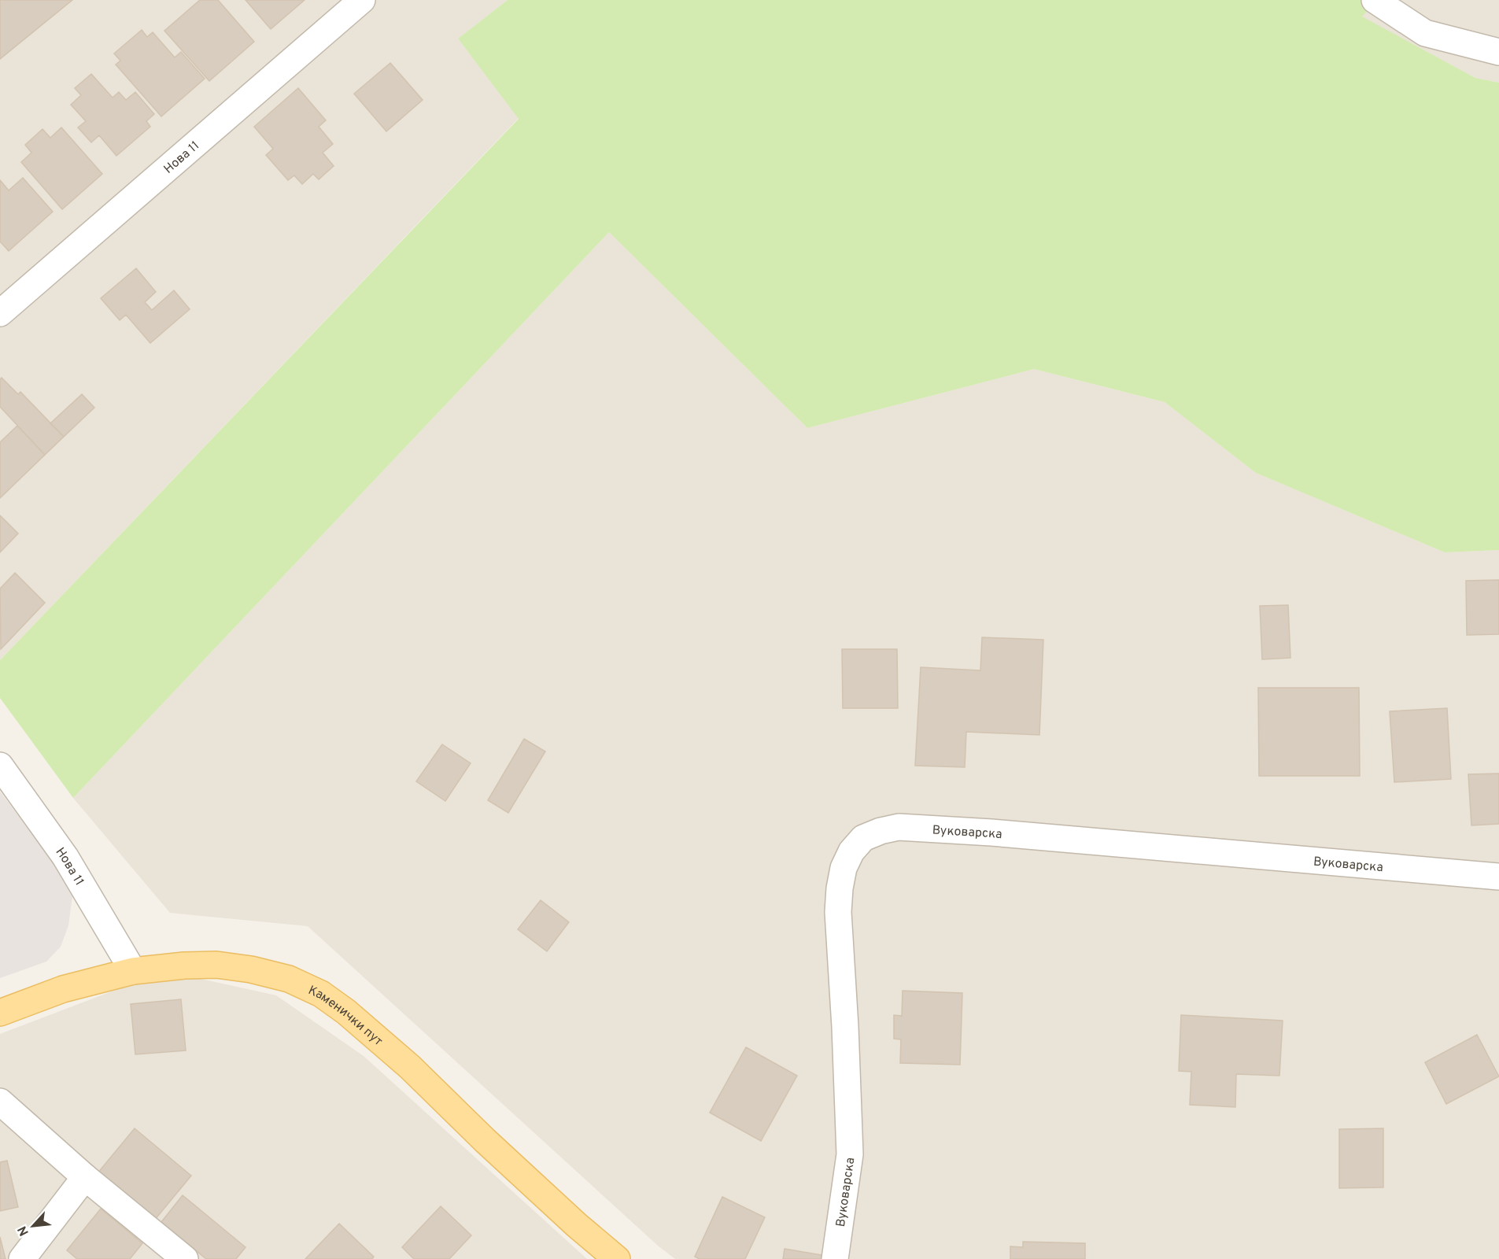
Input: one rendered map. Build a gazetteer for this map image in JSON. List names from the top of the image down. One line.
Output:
{"streets":{"main road":["Каменички пут"],"street":["Нова 11","Вуковарска"]},"crossings":[["Нова 11","Каменички пут"]],"north":"bottom left"}
